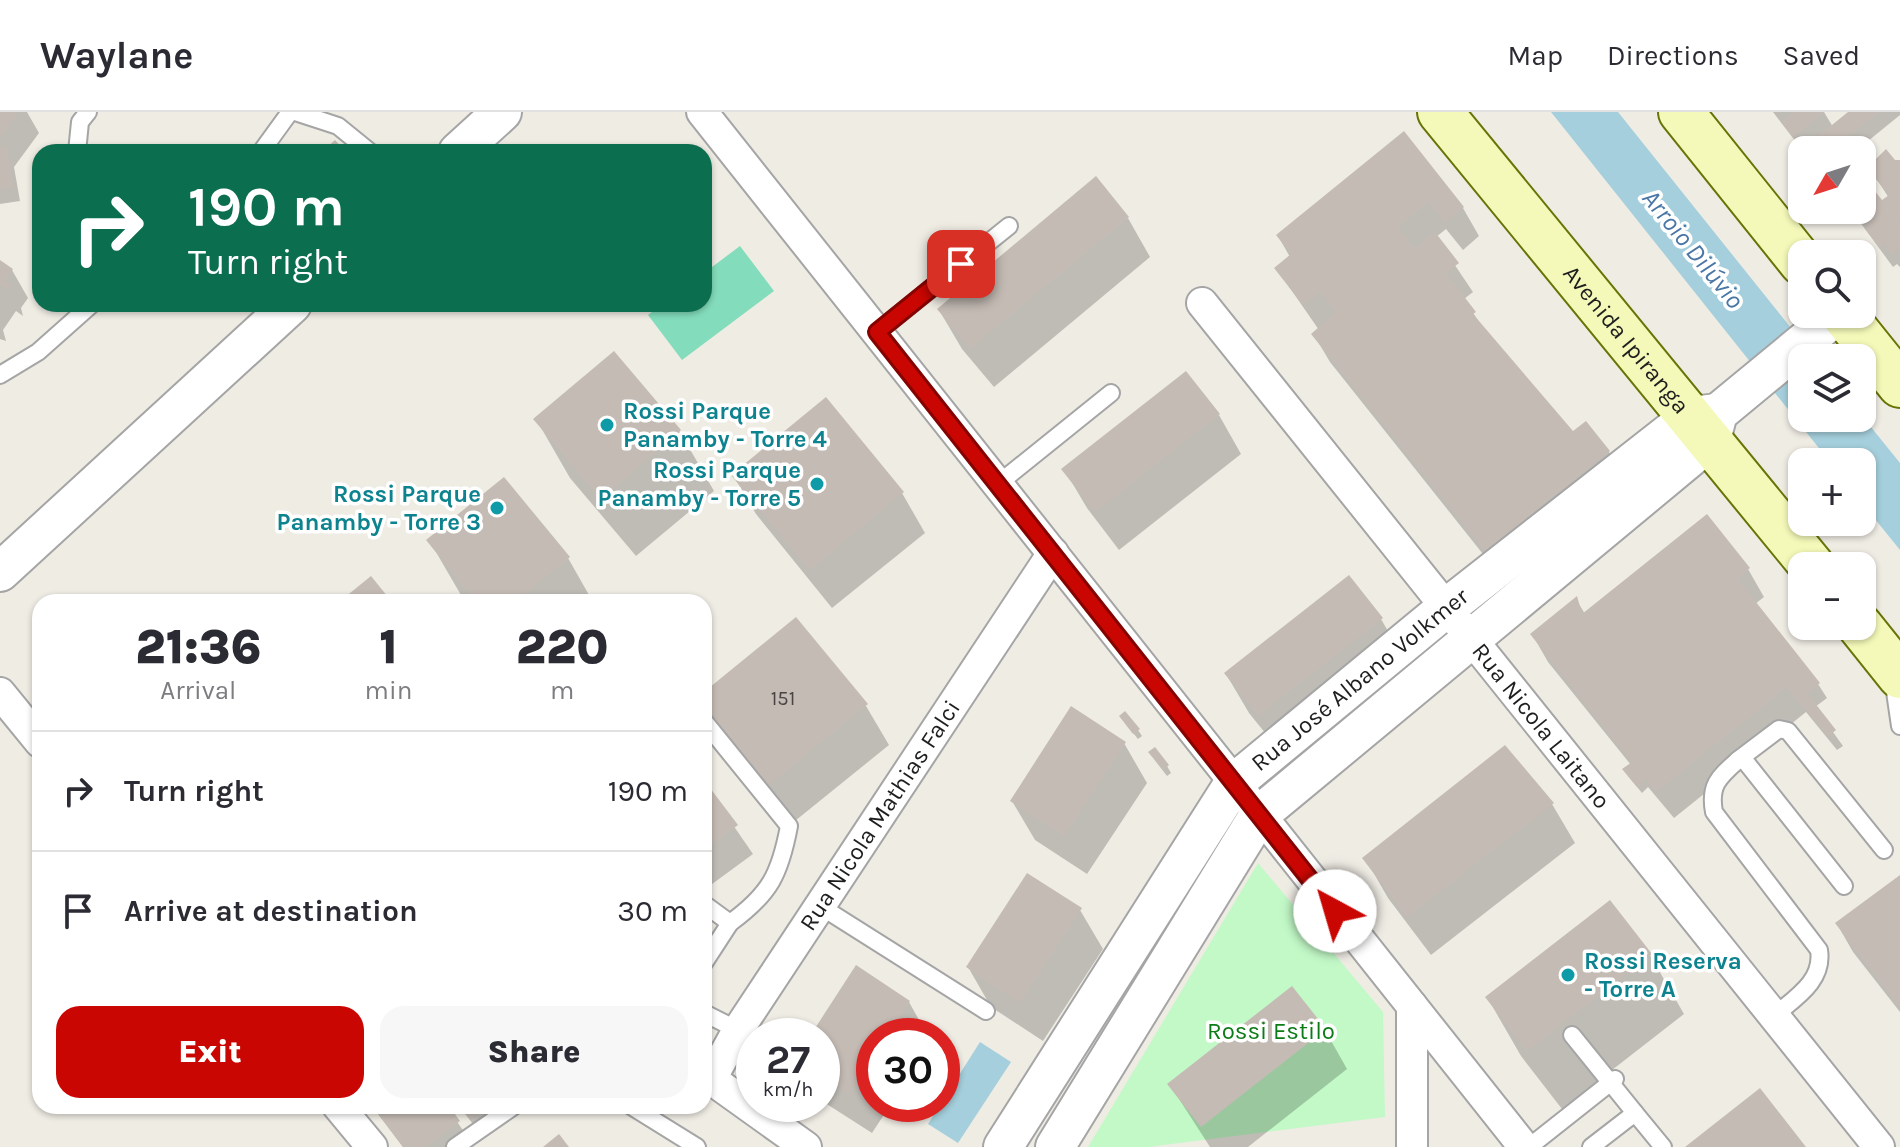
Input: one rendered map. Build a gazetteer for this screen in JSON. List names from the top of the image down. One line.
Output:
{"streets":{"main road":["Avenida Ipiranga"],"street":["Rua José Albano Volkmer","Rua Nicola Laitano","Rua Nicola Mathias Falci"]},"crossings":[["Avenida Ipiranga","Rua José Albano Volkmer"],["Rua José Albano Volkmer","Rua Nicola Laitano"]],"water":["Arroio Dilúvio"],"parks":["Rossi Estilo"],"places":["Rossi Parque Panamby - Torre 4","Rossi Parque Panamby - Torre 5","Rossi Parque Panamby - Torre 3","Rossi Reserva - Torre A"],"house_numbers":["151"],"north":"bottom left","page":{"header":"Waylane","nav":["Map","Directions","Saved"],"map_buttons":["+","−"],"turn":["190 m","Turn right"],"eta":["21:36","Arrival","1","min","220","m"],"list":[{"name":"Turn right","value":"190 m"},{"name":"Arrive at destination","value":"30 m"}],"buttons":["Exit","Share"],"speed":"27 km/h","limit":"30"}}
